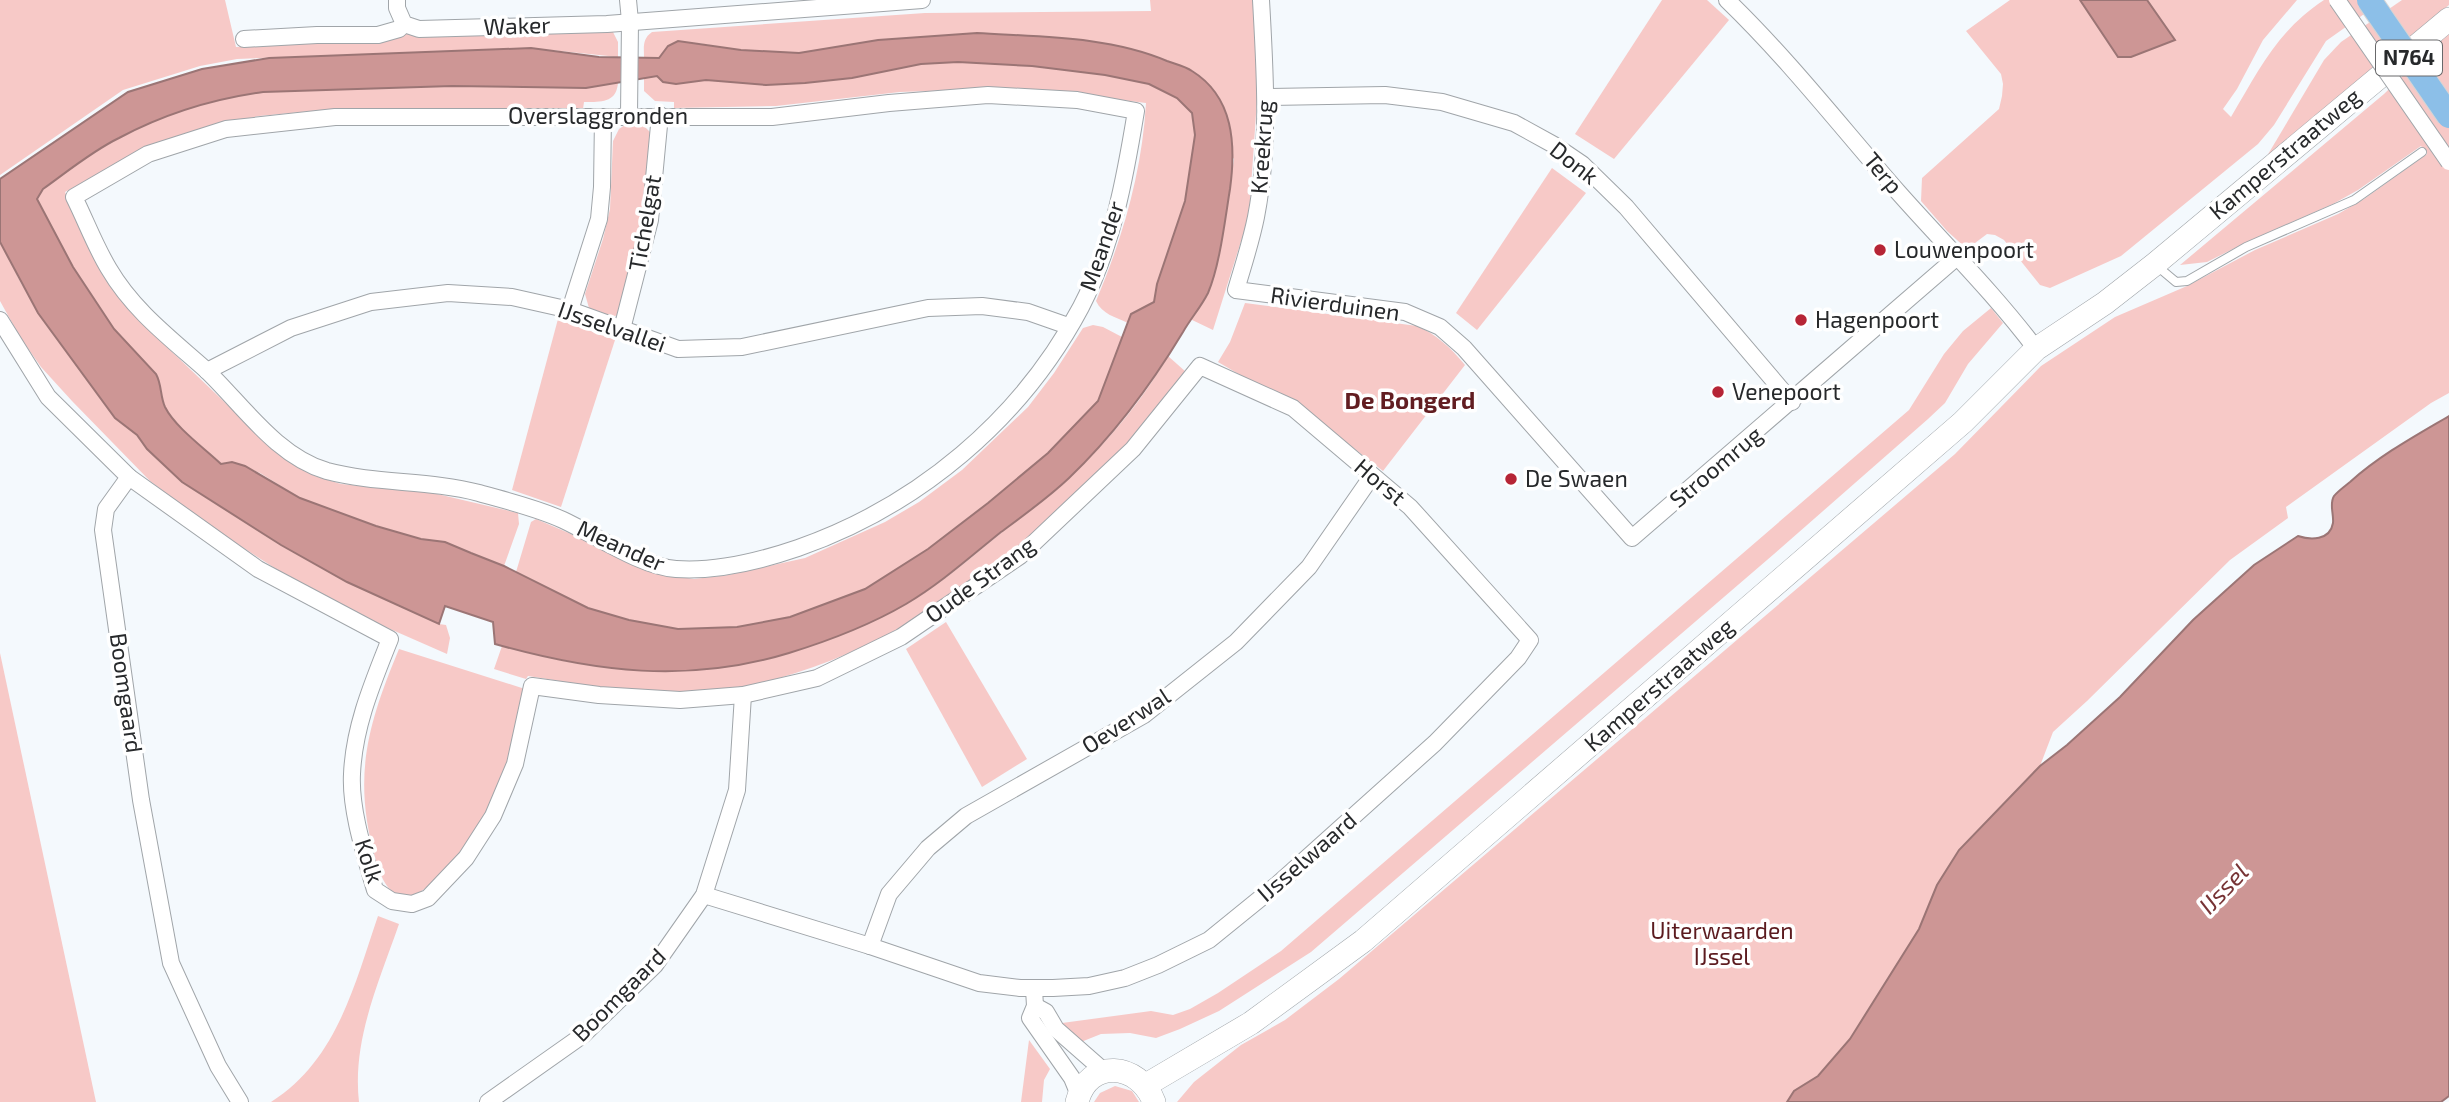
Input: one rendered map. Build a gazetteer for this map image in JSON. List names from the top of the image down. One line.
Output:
{"streets":{"main road":["N764","Kamperstraatweg"],"street":["Waker","Overslaggronden","Kreekrug","Donk","Terp","Tichelgat","Meander","Rivierduinen","IJsselvallei","Stroomrug","Horst","Oude Strang","Boomgaard","Oeverwal","IJsselwaard","Kolk"]},"crossings":[["Overslaggronden","Tichelgat"],["Overslaggronden","Meander"],["Kreekrug","Donk"],["Kreekrug","Rivierduinen"],["Kamperstraatweg","Terp"],["Donk","Stroomrug"],["Terp","Stroomrug"],["Tichelgat","IJsselvallei"],["Meander","IJsselvallei"],["Rivierduinen","Stroomrug"],["Horst","Oude Strang"],["Horst","Oeverwal"],["Horst","IJsselwaard"],["Oude Strang","Boomgaard"],["Oude Strang","Kolk"],["Boomgaard","IJsselwaard"],["Boomgaard","Kolk"],["Oeverwal","IJsselwaard"]],"districts":["De Bongerd"],"water":["IJssel"],"parks":["Uiterwaarden IJssel"],"places":["Louwenpoort","Hagenpoort","Venepoort","De Swaen"]}
